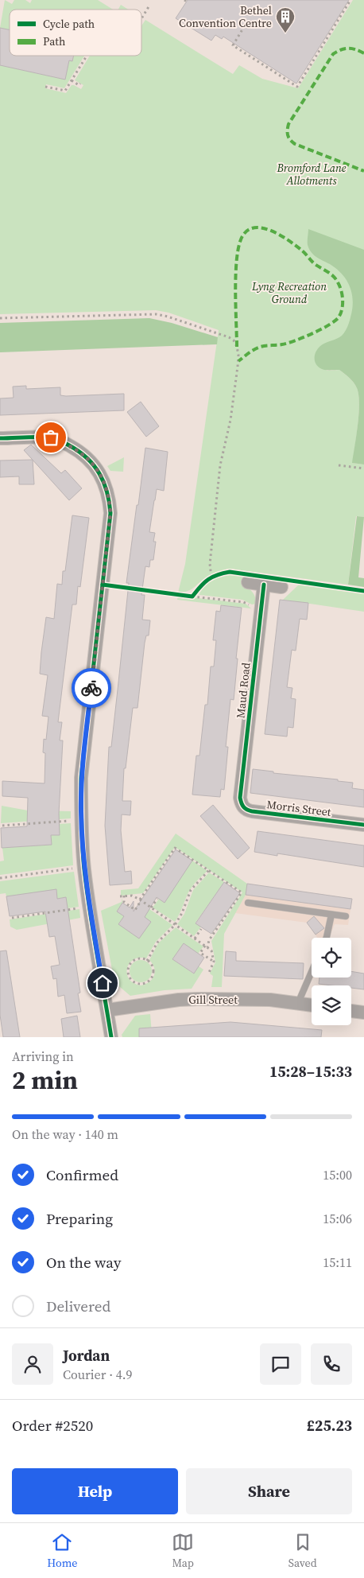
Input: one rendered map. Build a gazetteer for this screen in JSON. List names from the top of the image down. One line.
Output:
{"streets":{"street":["Maud Road","Morris Street","Gill Street"]},"crossings":[["Maud Road","Morris Street"]],"parks":["Bromford Lane Allotments","Lyng Recreation Ground"],"places":{"building":["Bethel Convention Centre"]},"legend":["Cycle path","Path"],"page":{"heading":["2 min","Arriving in","15:28–15:33"],"panel":["Jordan","Courier · 4.9","Order #2520","£25.23"],"bar":"On the way · 140 m","list":[["Confirmed","15:00"],["Preparing","15:06"],["On the way","15:11"],"Delivered"],"buttons":["Help","Share"],"tabs":["Home","Map","Saved"]}}
